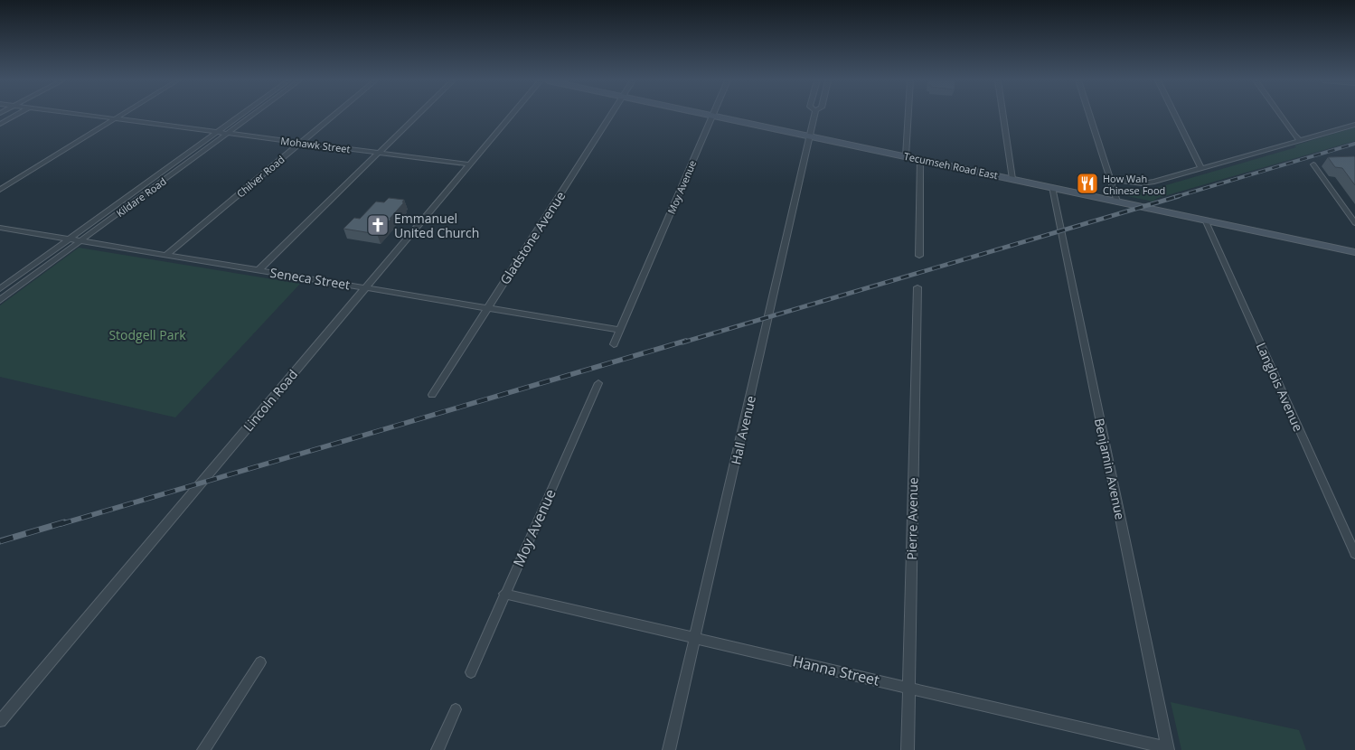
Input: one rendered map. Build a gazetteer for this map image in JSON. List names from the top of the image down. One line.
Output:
{"streets":{"main road":["Tecumseh Road East"],"street":["Mohawk Street","Chilver Road","Moy Avenue","Kildare Road","Gladstone Avenue","Seneca Street","Langlois Avenue","Lincoln Road","Hall Avenue","Benjamin Avenue","Pierre Avenue","Hanna Street"]},"crossings":[["Mohawk Street","Chilver Road"],["Mohawk Street","Kildare Road"],["Mohawk Street","Lincoln Road"],["Tecumseh Road East","Moy Avenue"],["Tecumseh Road East","Langlois Avenue"],["Tecumseh Road East","Hall Avenue"],["Tecumseh Road East","Benjamin Avenue"],["Chilver Road","Seneca Street"],["Moy Avenue","Seneca Street"],["Moy Avenue","Hanna Street"],["Kildare Road","Seneca Street"],["Gladstone Avenue","Seneca Street"],["Seneca Street","Lincoln Road"],["Hall Avenue","Hanna Street"],["Benjamin Avenue","Hanna Street"],["Pierre Avenue","Hanna Street"]],"parks":["Stodgell Park"],"places":{"restaurant":["How Wah Chinese Food"],"church":["Emmanuel United Church"]}}
